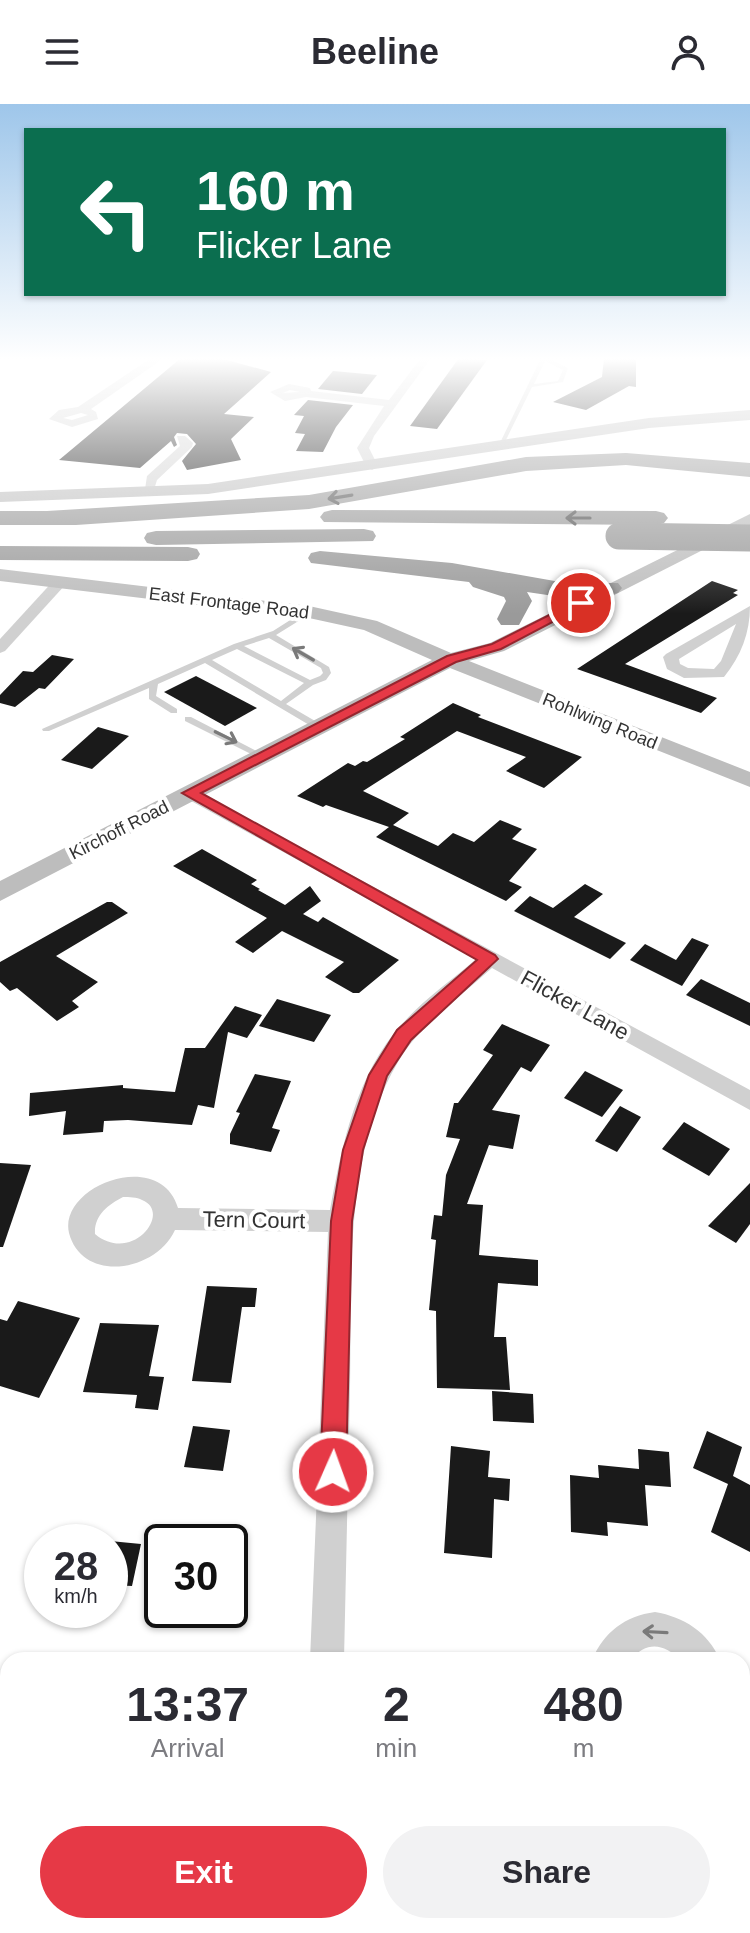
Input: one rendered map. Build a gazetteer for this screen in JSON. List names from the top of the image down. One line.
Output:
{"streets":{"street":["East Frontage Road","Rohlwing Road","Kirchoff Road","Flicker Lane","Tern Court"]},"crossings":[["East Frontage Road","Rohlwing Road"],["East Frontage Road","Kirchoff Road"],["Rohlwing Road","Kirchoff Road"],["Kirchoff Road","Flicker Lane"]],"page":{"header":"Beeline","turn":["160 m","Flicker Lane"],"speed":"28 km/h","limit":"30","eta":["13:37","Arrival","2","min","480","m"],"buttons":["Exit","Share"]}}
